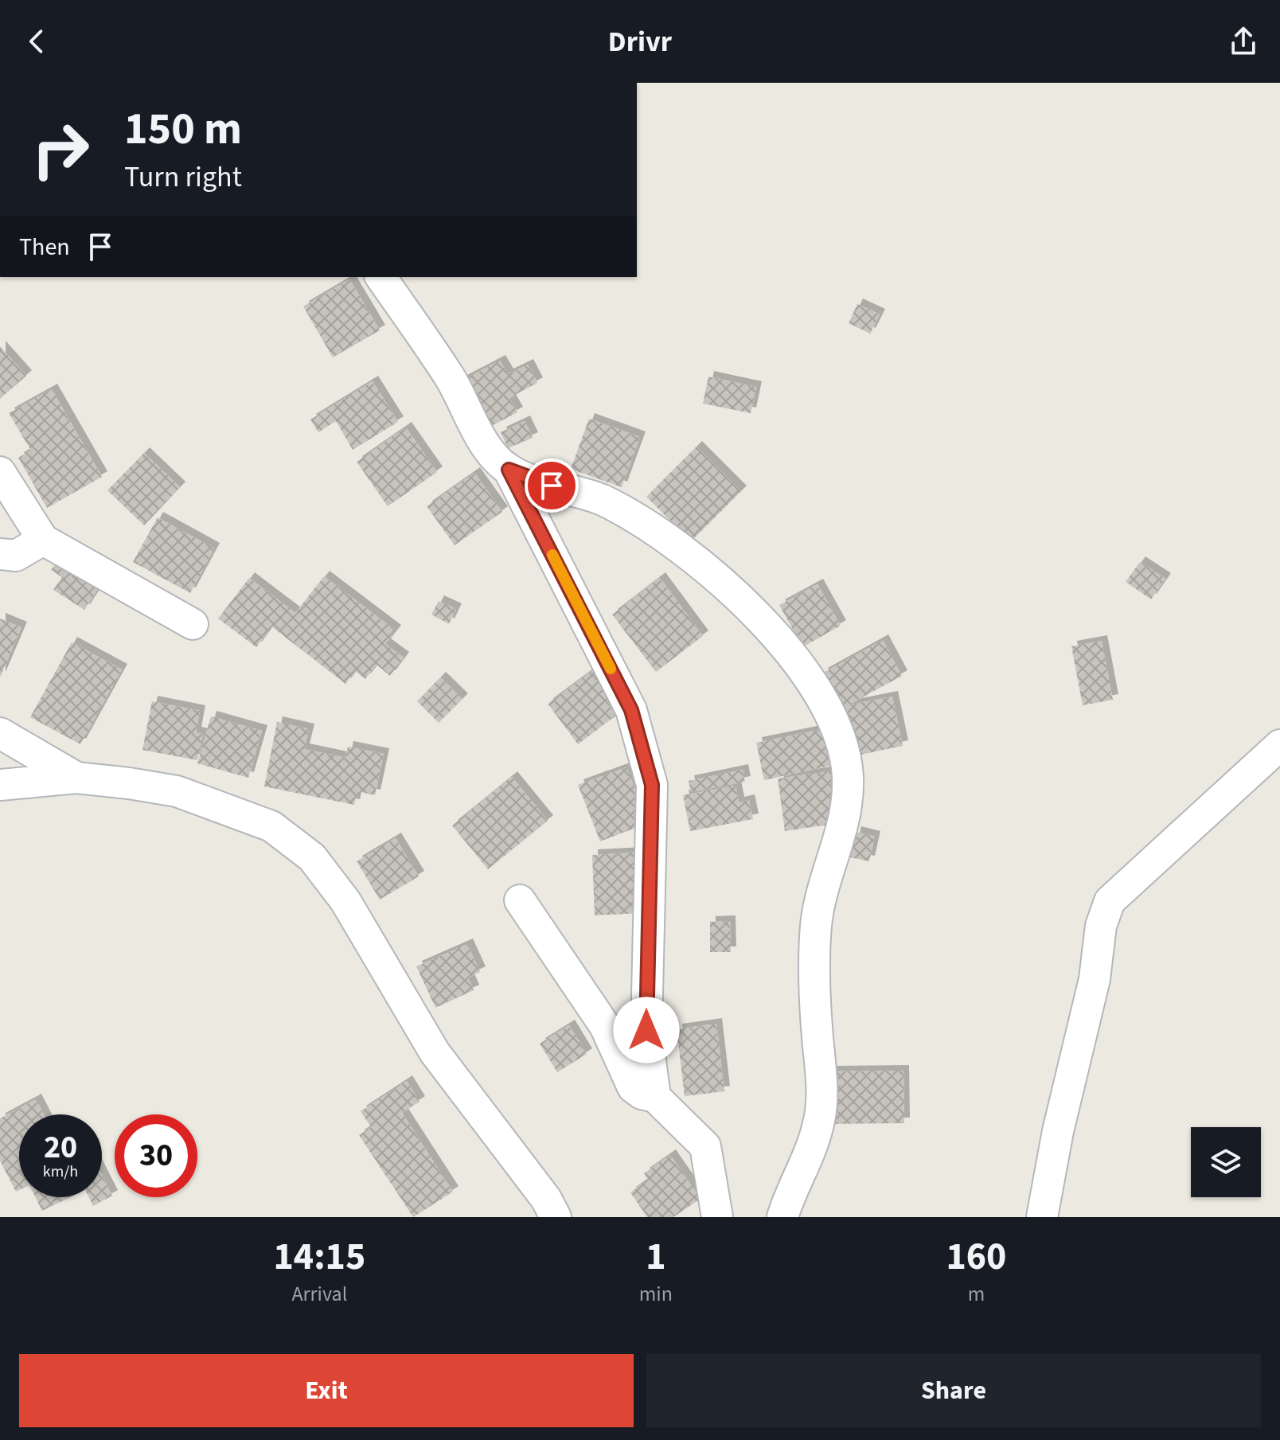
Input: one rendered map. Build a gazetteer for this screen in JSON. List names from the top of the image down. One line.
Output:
{"page":{"header":"Drivr","turn":["150 m","Turn right"],"then":"Then","speed":"20 km/h","limit":"30","eta":["14:15","Arrival","1","min","160","m"],"buttons":["Exit","Share"]}}
